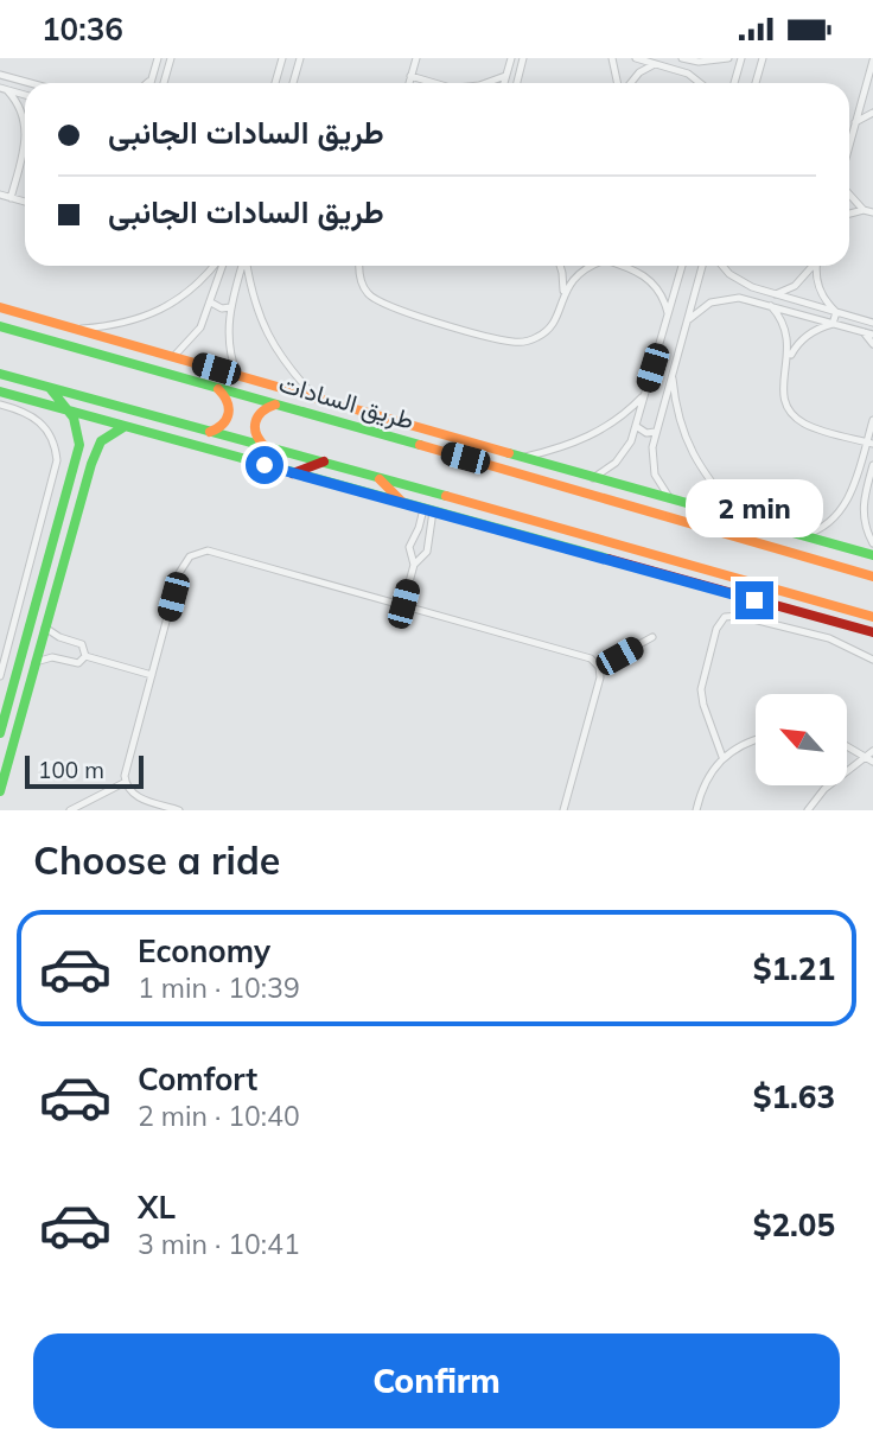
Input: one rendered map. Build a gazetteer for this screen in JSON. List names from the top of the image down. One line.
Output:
{"streets":{"street":["طريق السادات"]},"scale_bar":"100 m","north":"top left","page":{"status":"10:36","banner":["طريق السادات الجانبى","طريق السادات الجانبى"],"bubble":"2 min","scale":"100 m","heading":"Choose a ride","list":[{"name":"Economy","note":"1 min · 10:39","value":"$1.21"},{"name":"Comfort","note":"2 min · 10:40","value":"$1.63"},{"name":"XL","note":"3 min · 10:41","value":"$2.05"}],"buttons":"Confirm"}}
